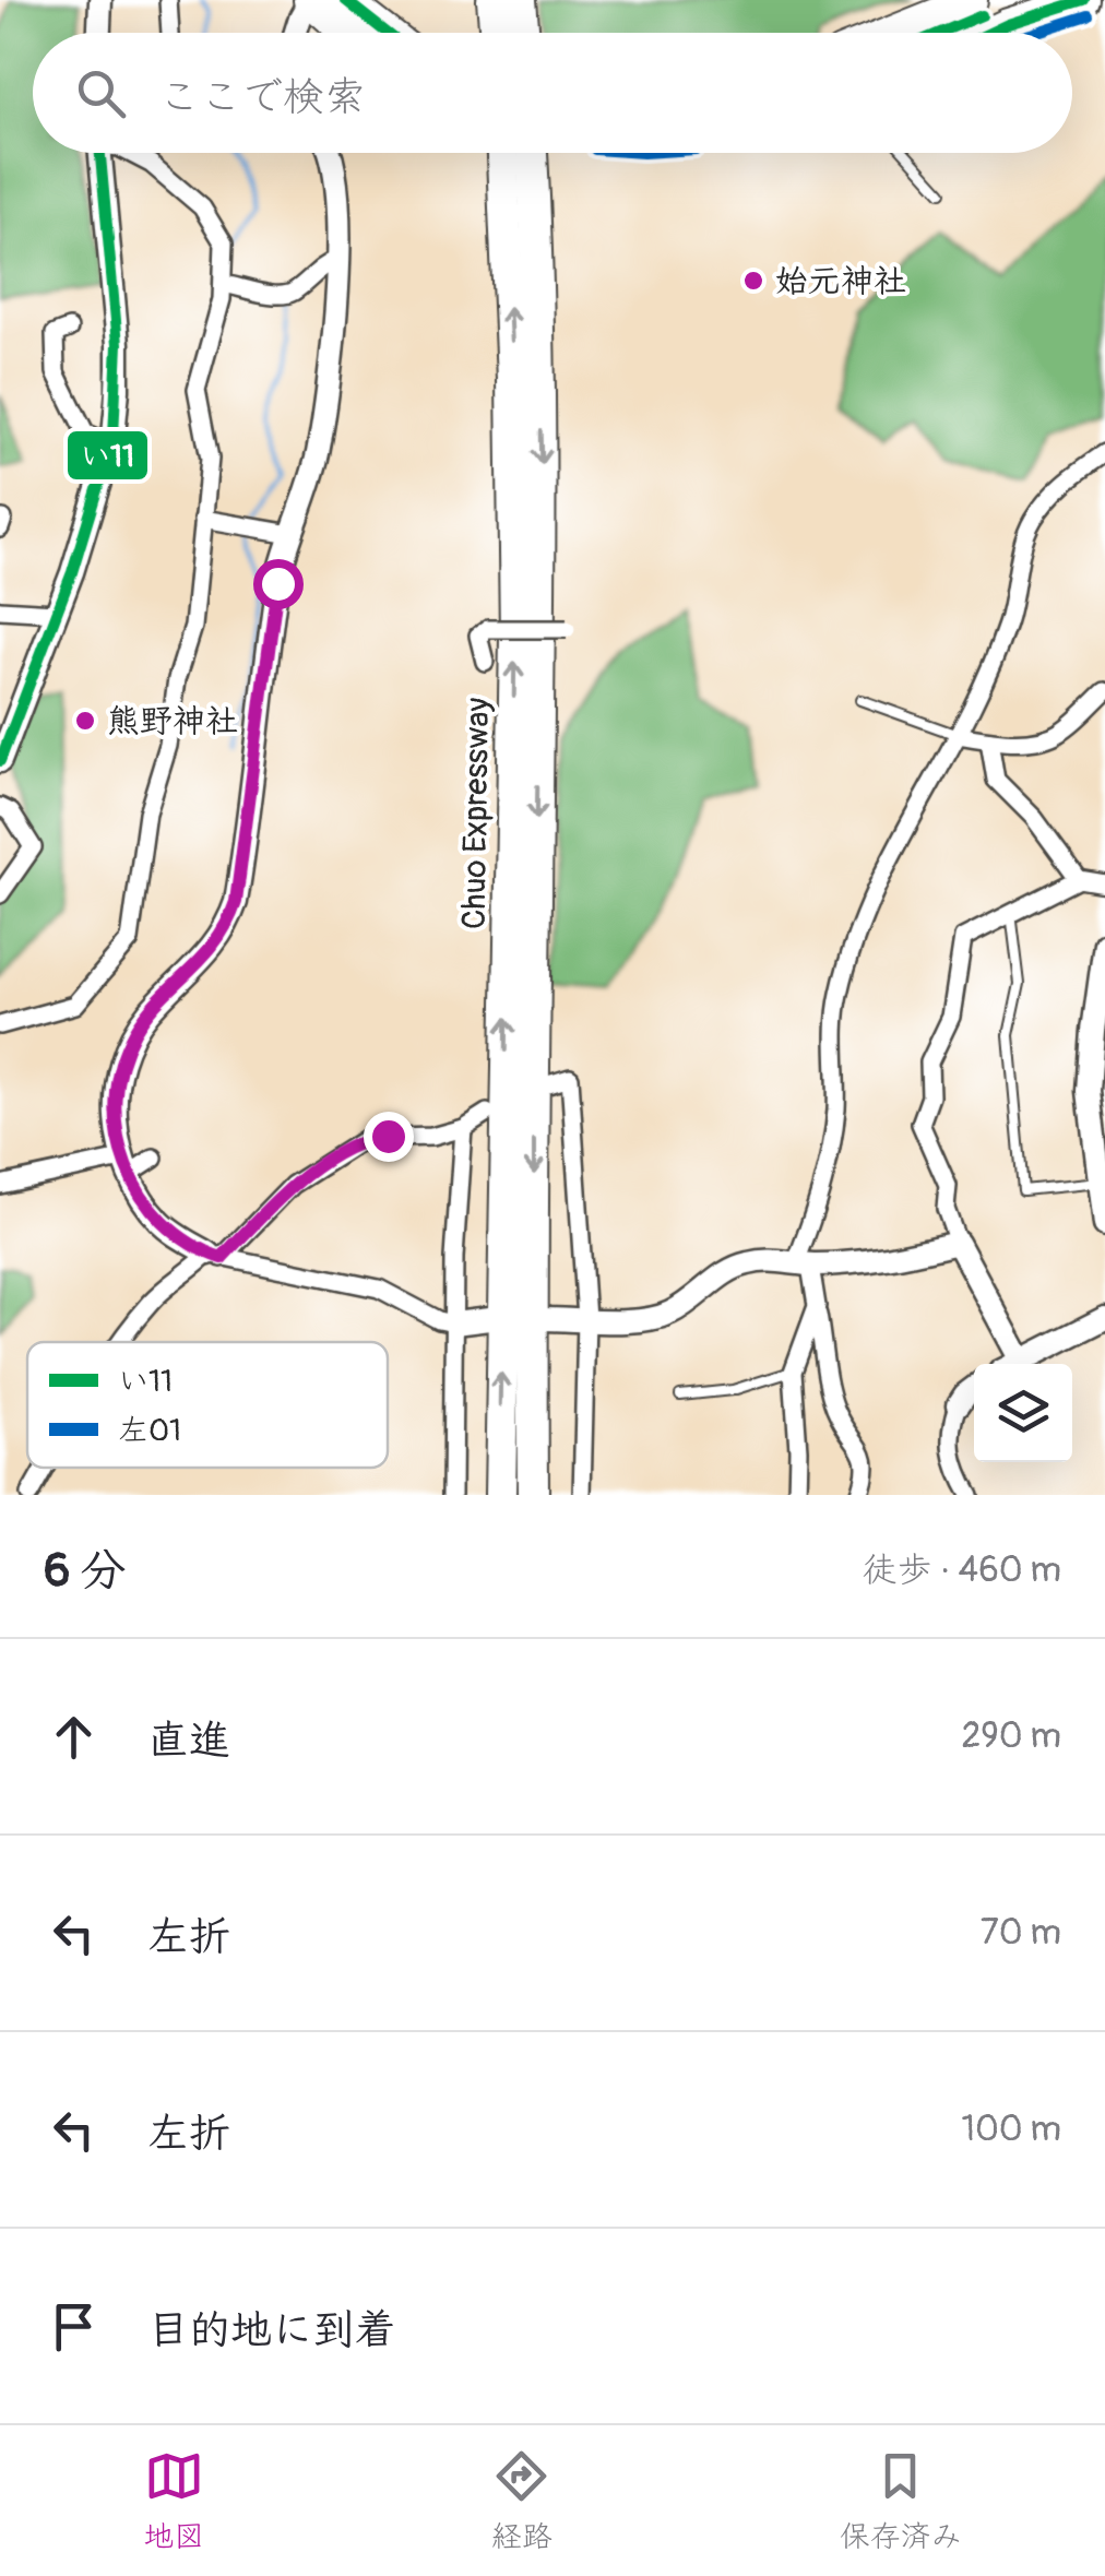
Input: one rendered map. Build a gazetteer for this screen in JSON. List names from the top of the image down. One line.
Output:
{"streets":{"highway":["Chuo Expressway"]},"places":["始元神社","熊野神社"],"lines":["transit line い11","transit line 左01"],"legend":["い11","左01"],"page":{"search":"ここで検索","heading":["6 分","徒歩 · 460 m"],"list":[["直進","290 m"],["左折","70 m"],["左折","100 m"],"目的地に到着"],"nav":["地図","経路","保存済み"]}}
